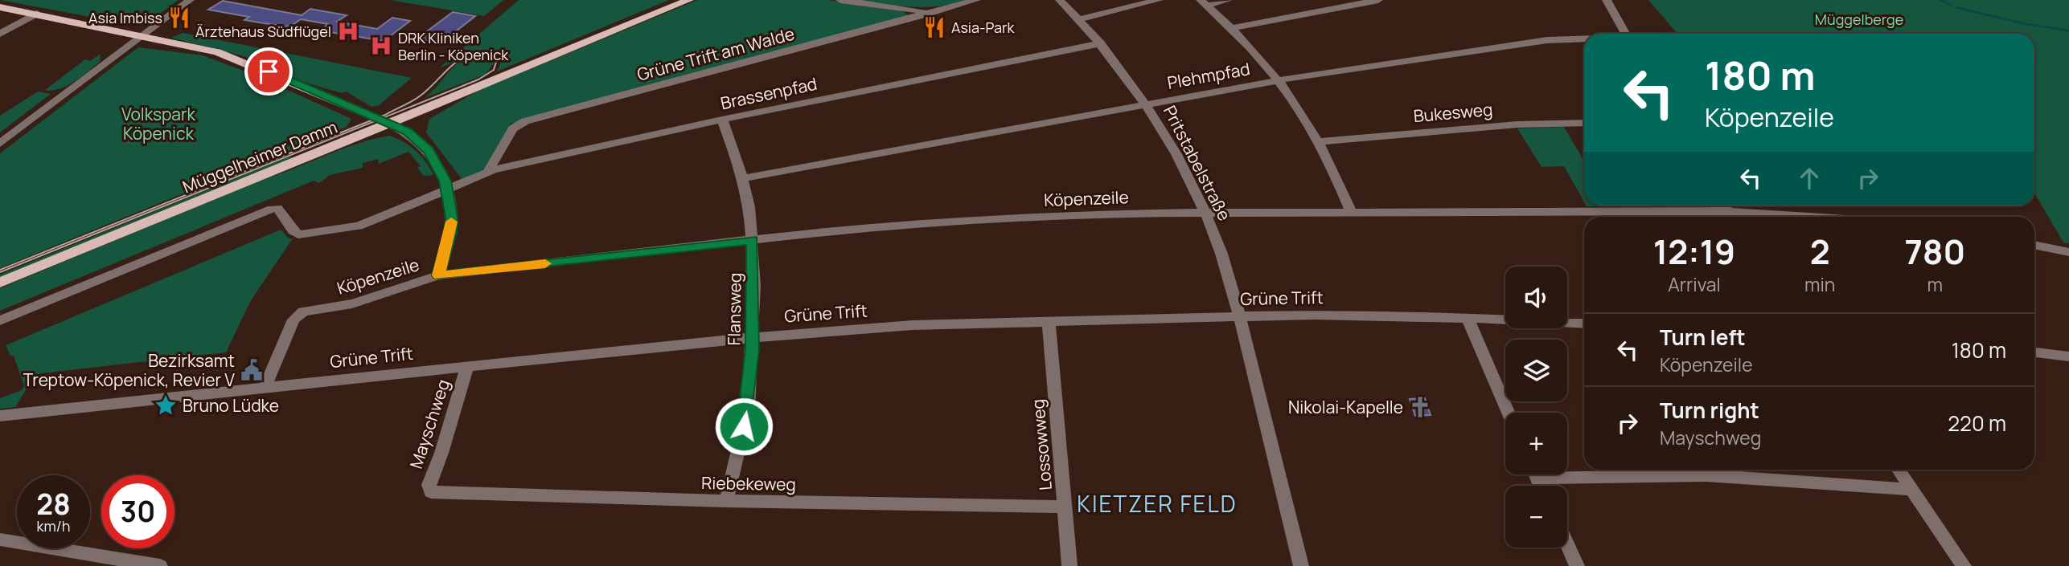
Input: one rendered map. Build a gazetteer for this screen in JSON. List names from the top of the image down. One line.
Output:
{"streets":{"main road":["Müggelheimer Damm"],"street":["Grüne Trift am Walde","Plehmpfad","Brassenpfad","Bukesweg","Pritstabelstraße","Köpenzeile","Grüne Trift","Flansweg","Mayschweg","Lossowweg","Riebekeweg"]},"crossings":[["Grüne Trift am Walde","Brassenpfad"],["Plehmpfad","Pritstabelstraße"],["Plehmpfad","Flansweg"],["Brassenpfad","Pritstabelstraße"],["Brassenpfad","Flansweg"],["Pritstabelstraße","Köpenzeile"],["Pritstabelstraße","Grüne Trift"],["Köpenzeile","Grüne Trift"],["Köpenzeile","Flansweg"],["Grüne Trift","Flansweg"],["Grüne Trift","Mayschweg"],["Grüne Trift","Lossowweg"],["Flansweg","Riebekeweg"],["Mayschweg","Riebekeweg"],["Lossowweg","Riebekeweg"]],"districts":["KIETZER FELD"],"parks":["Müggelberge","Volkspark Köpenick"],"places":{"restaurant":["Asia Imbiss","Asia-Park"],"hospital":["Ärztehaus Südflügel","DRK Kliniken Berlin - Köpenick"],"public building":["Bezirksamt Treptow-Köpenick, Revier V"],"place":["Bruno Lüdke"],"church":["Nikolai-Kapelle"]},"page":{"turn":["180 m","Köpenzeile"],"eta":["12:19","Arrival","2","min","780","m"],"map_buttons":["+","−"],"list":[{"name":"Turn left","note":"Köpenzeile","value":"180 m"},{"name":"Turn right","note":"Mayschweg","value":"220 m"}],"speed":"28 km/h","limit":"30"}}
